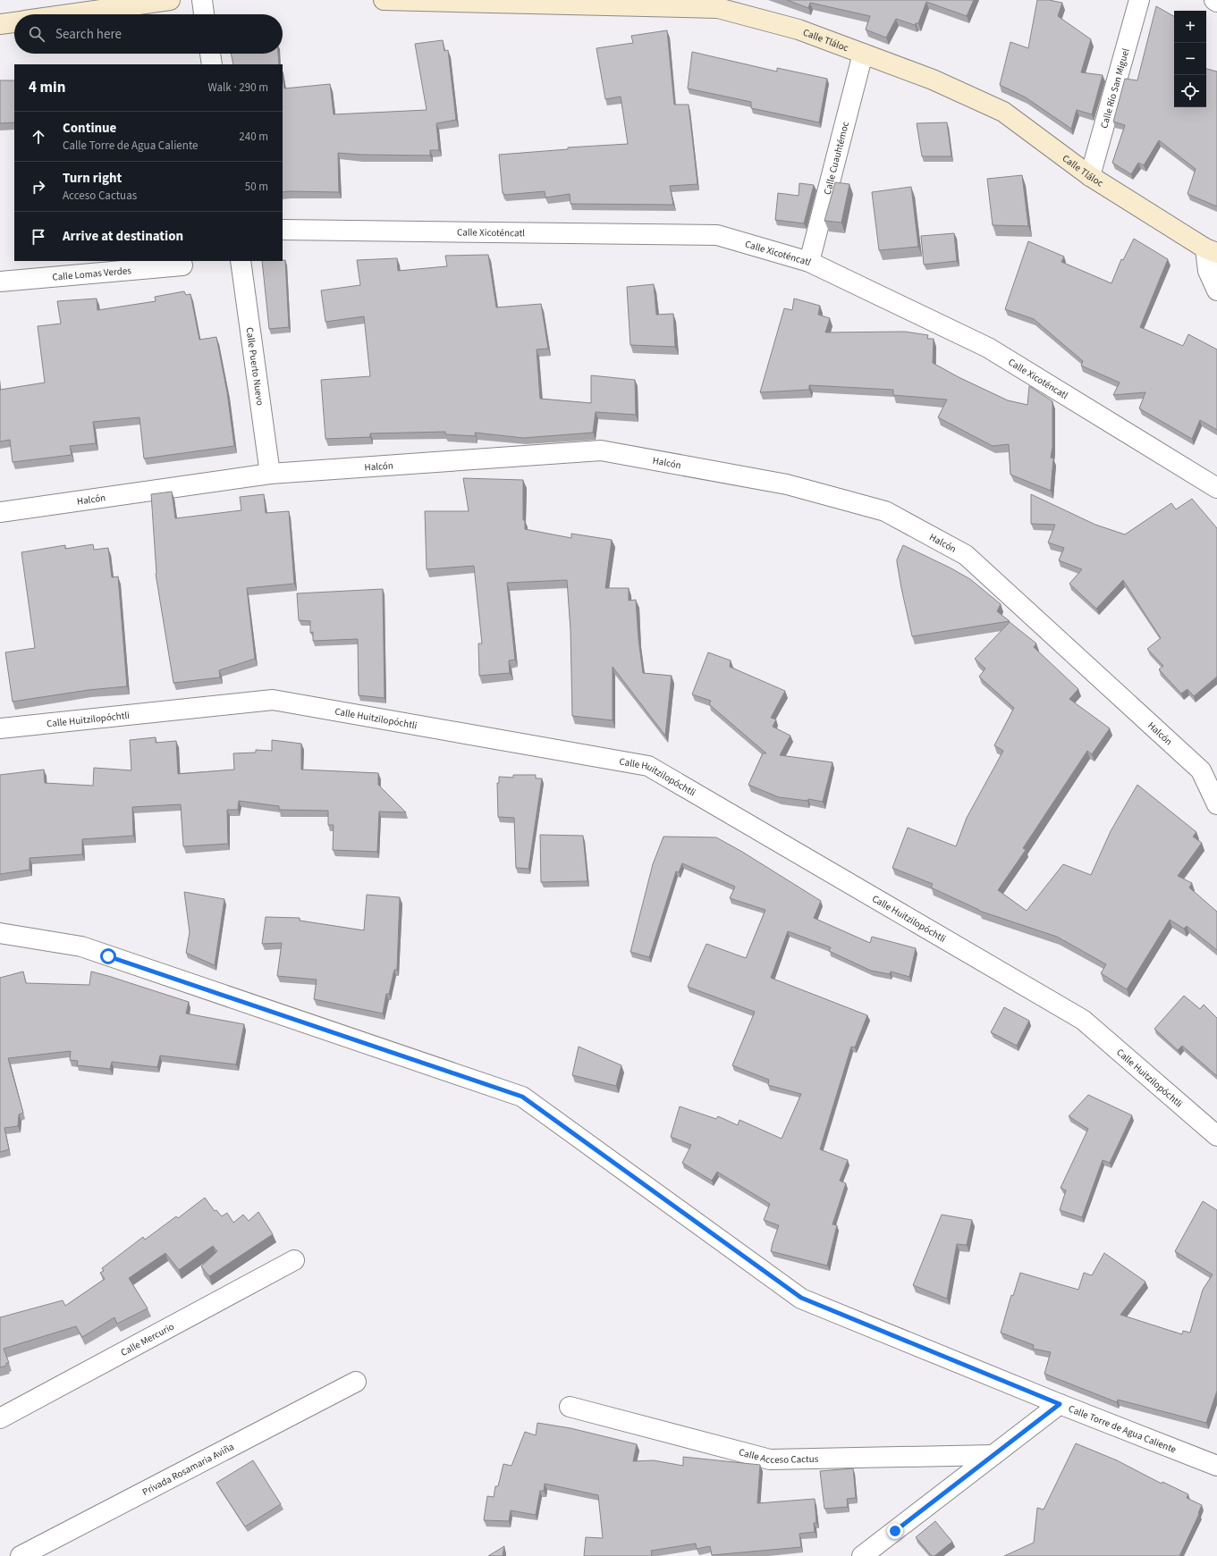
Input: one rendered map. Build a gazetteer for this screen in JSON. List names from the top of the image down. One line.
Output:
{"streets":{"street":["Calle Tláloc","Calle Río San Miguel","Calle Cuauhtémoc","Calle Xicoténcatl","Calle Lomas Verdes","Calle Puerto Nuevo","Halcón","Calle Huitzilopóchtli","Calle Mercurio","Calle Torre de Agua Caliente","Calle Acceso Cactus","Privada Rosamaria Aviña"]},"crossings":[["Calle Tláloc","Calle Río San Miguel"],["Calle Tláloc","Calle Cuauhtémoc"],["Calle Cuauhtémoc","Calle Xicoténcatl"],["Calle Puerto Nuevo","Halcón"]],"page":{"map_buttons":["+","−"],"search":"Search here","heading":["4 min","Walk · 290 m"],"list":[["Continue","Calle Torre de Agua Caliente","240 m"],["Turn right","Acceso Cactuas","50 m"],"Arrive at destination"]}}
